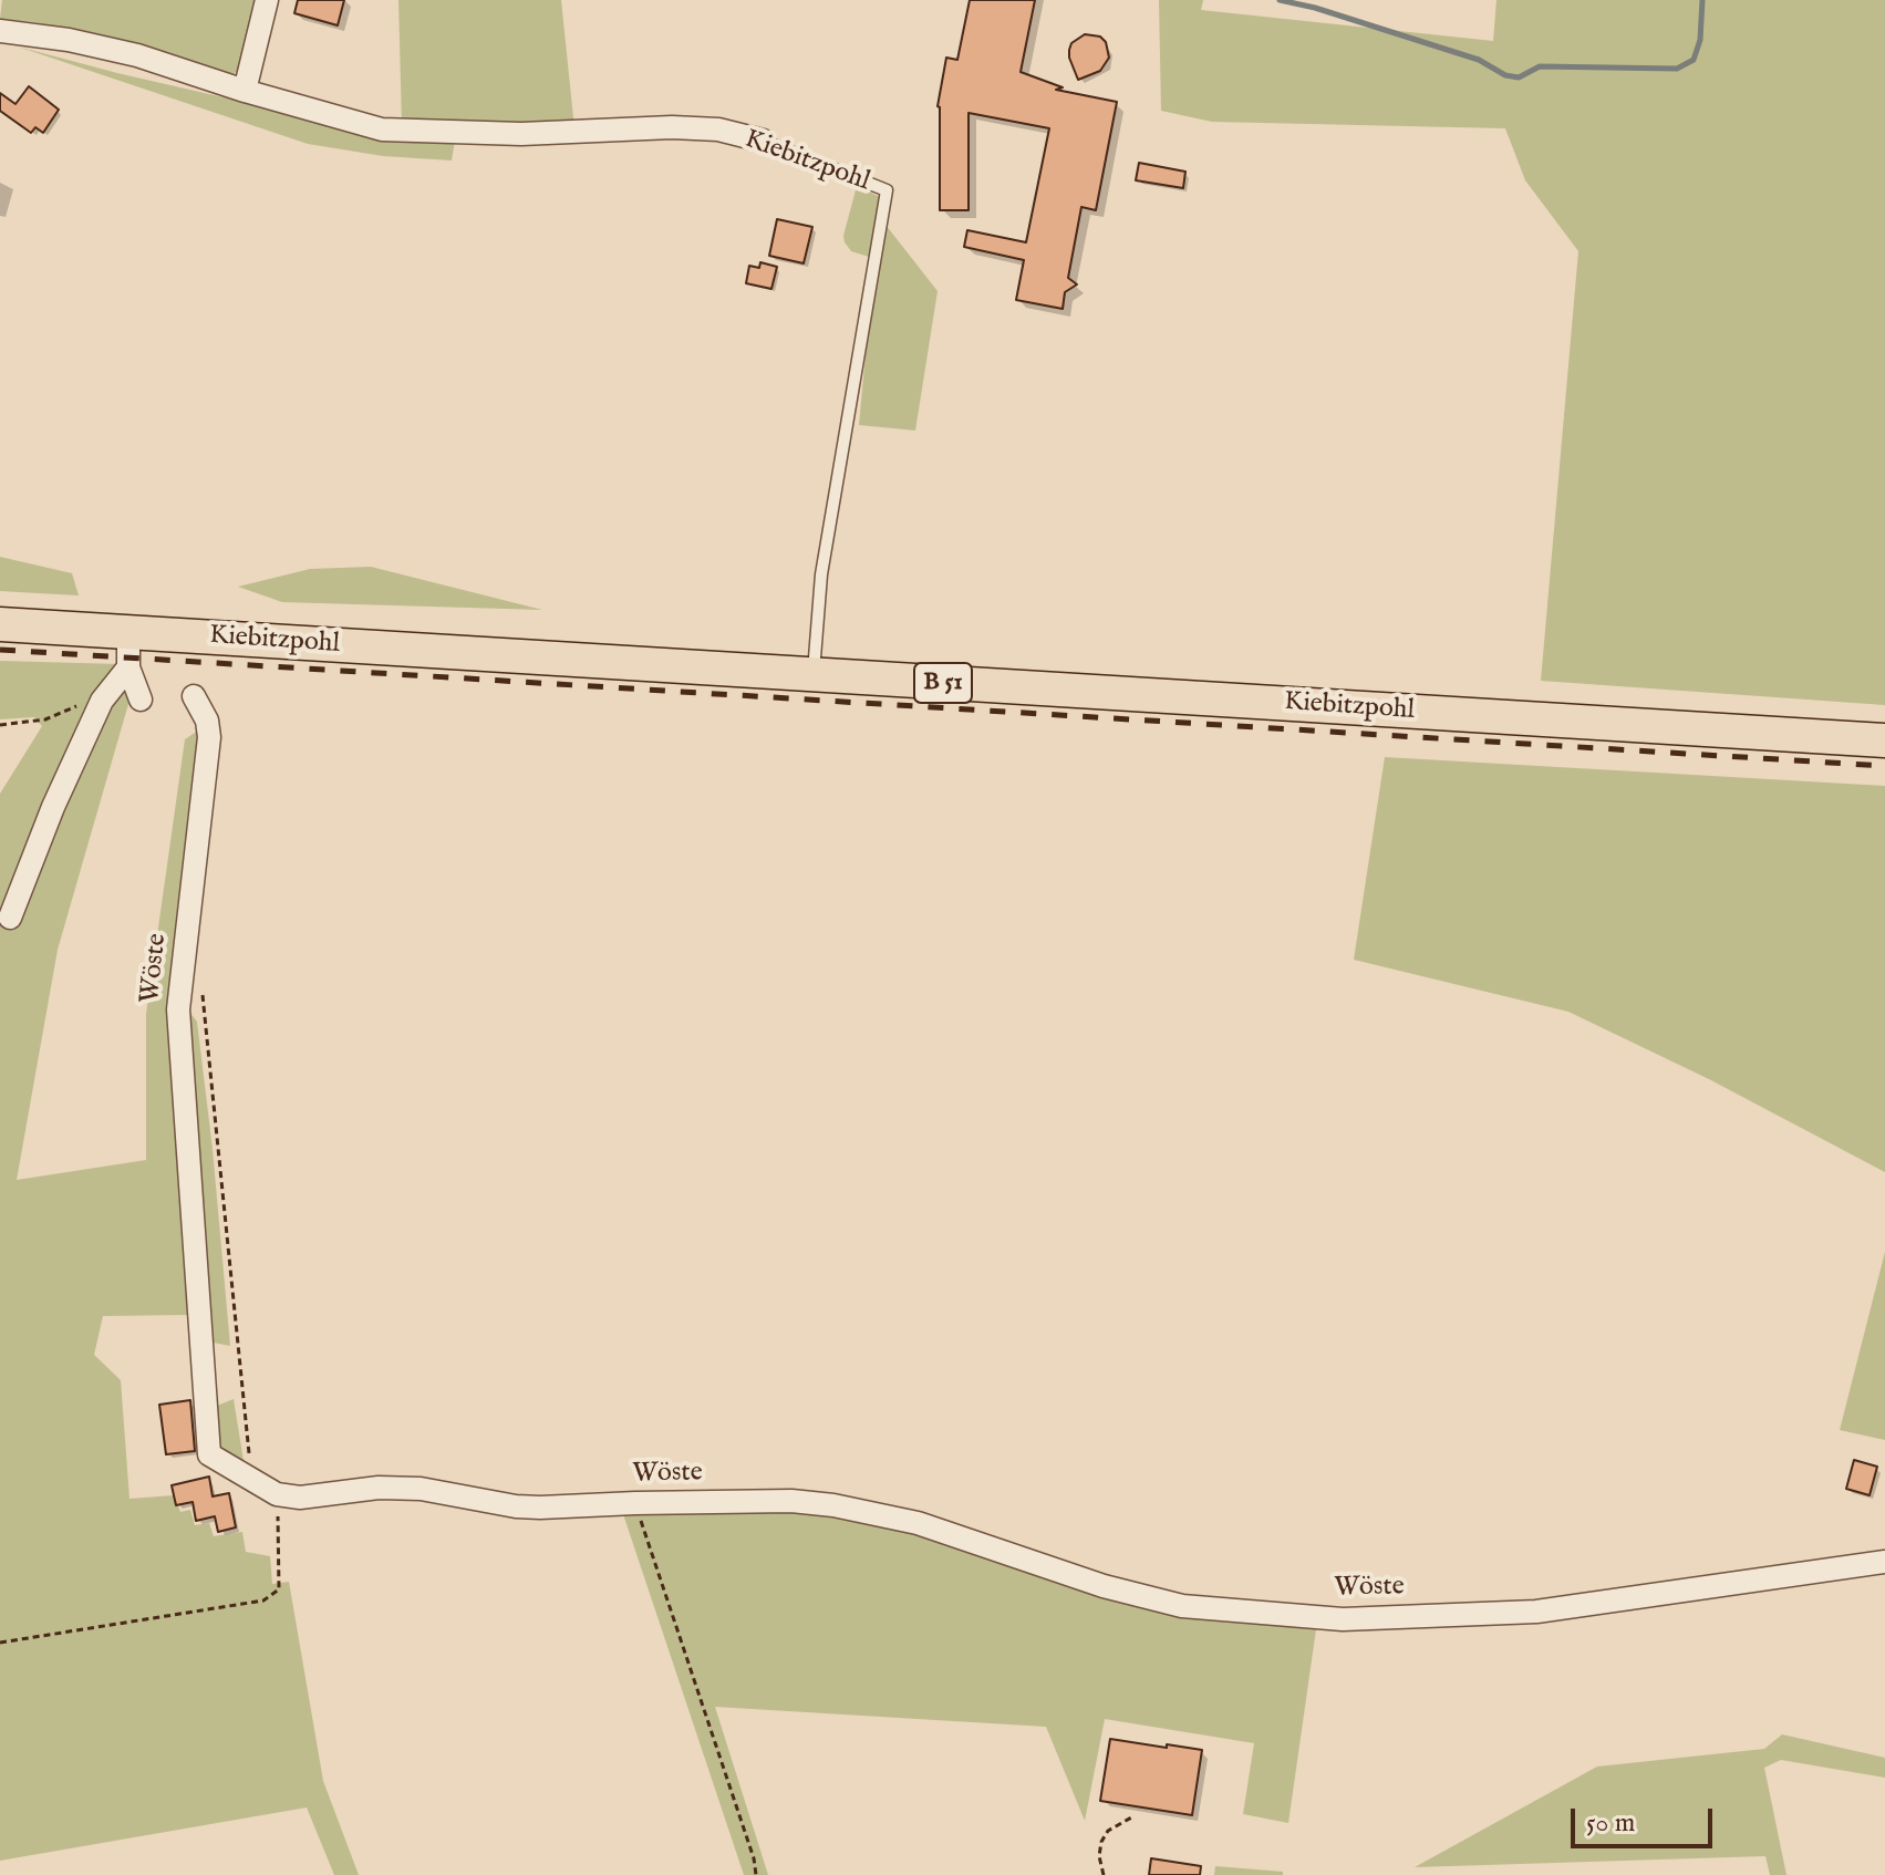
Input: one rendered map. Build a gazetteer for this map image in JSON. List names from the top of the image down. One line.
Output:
{"streets":{"main road":["Kiebitzpohl","B 51"],"street":["Wöste"]},"scale_bar":"50 m"}
